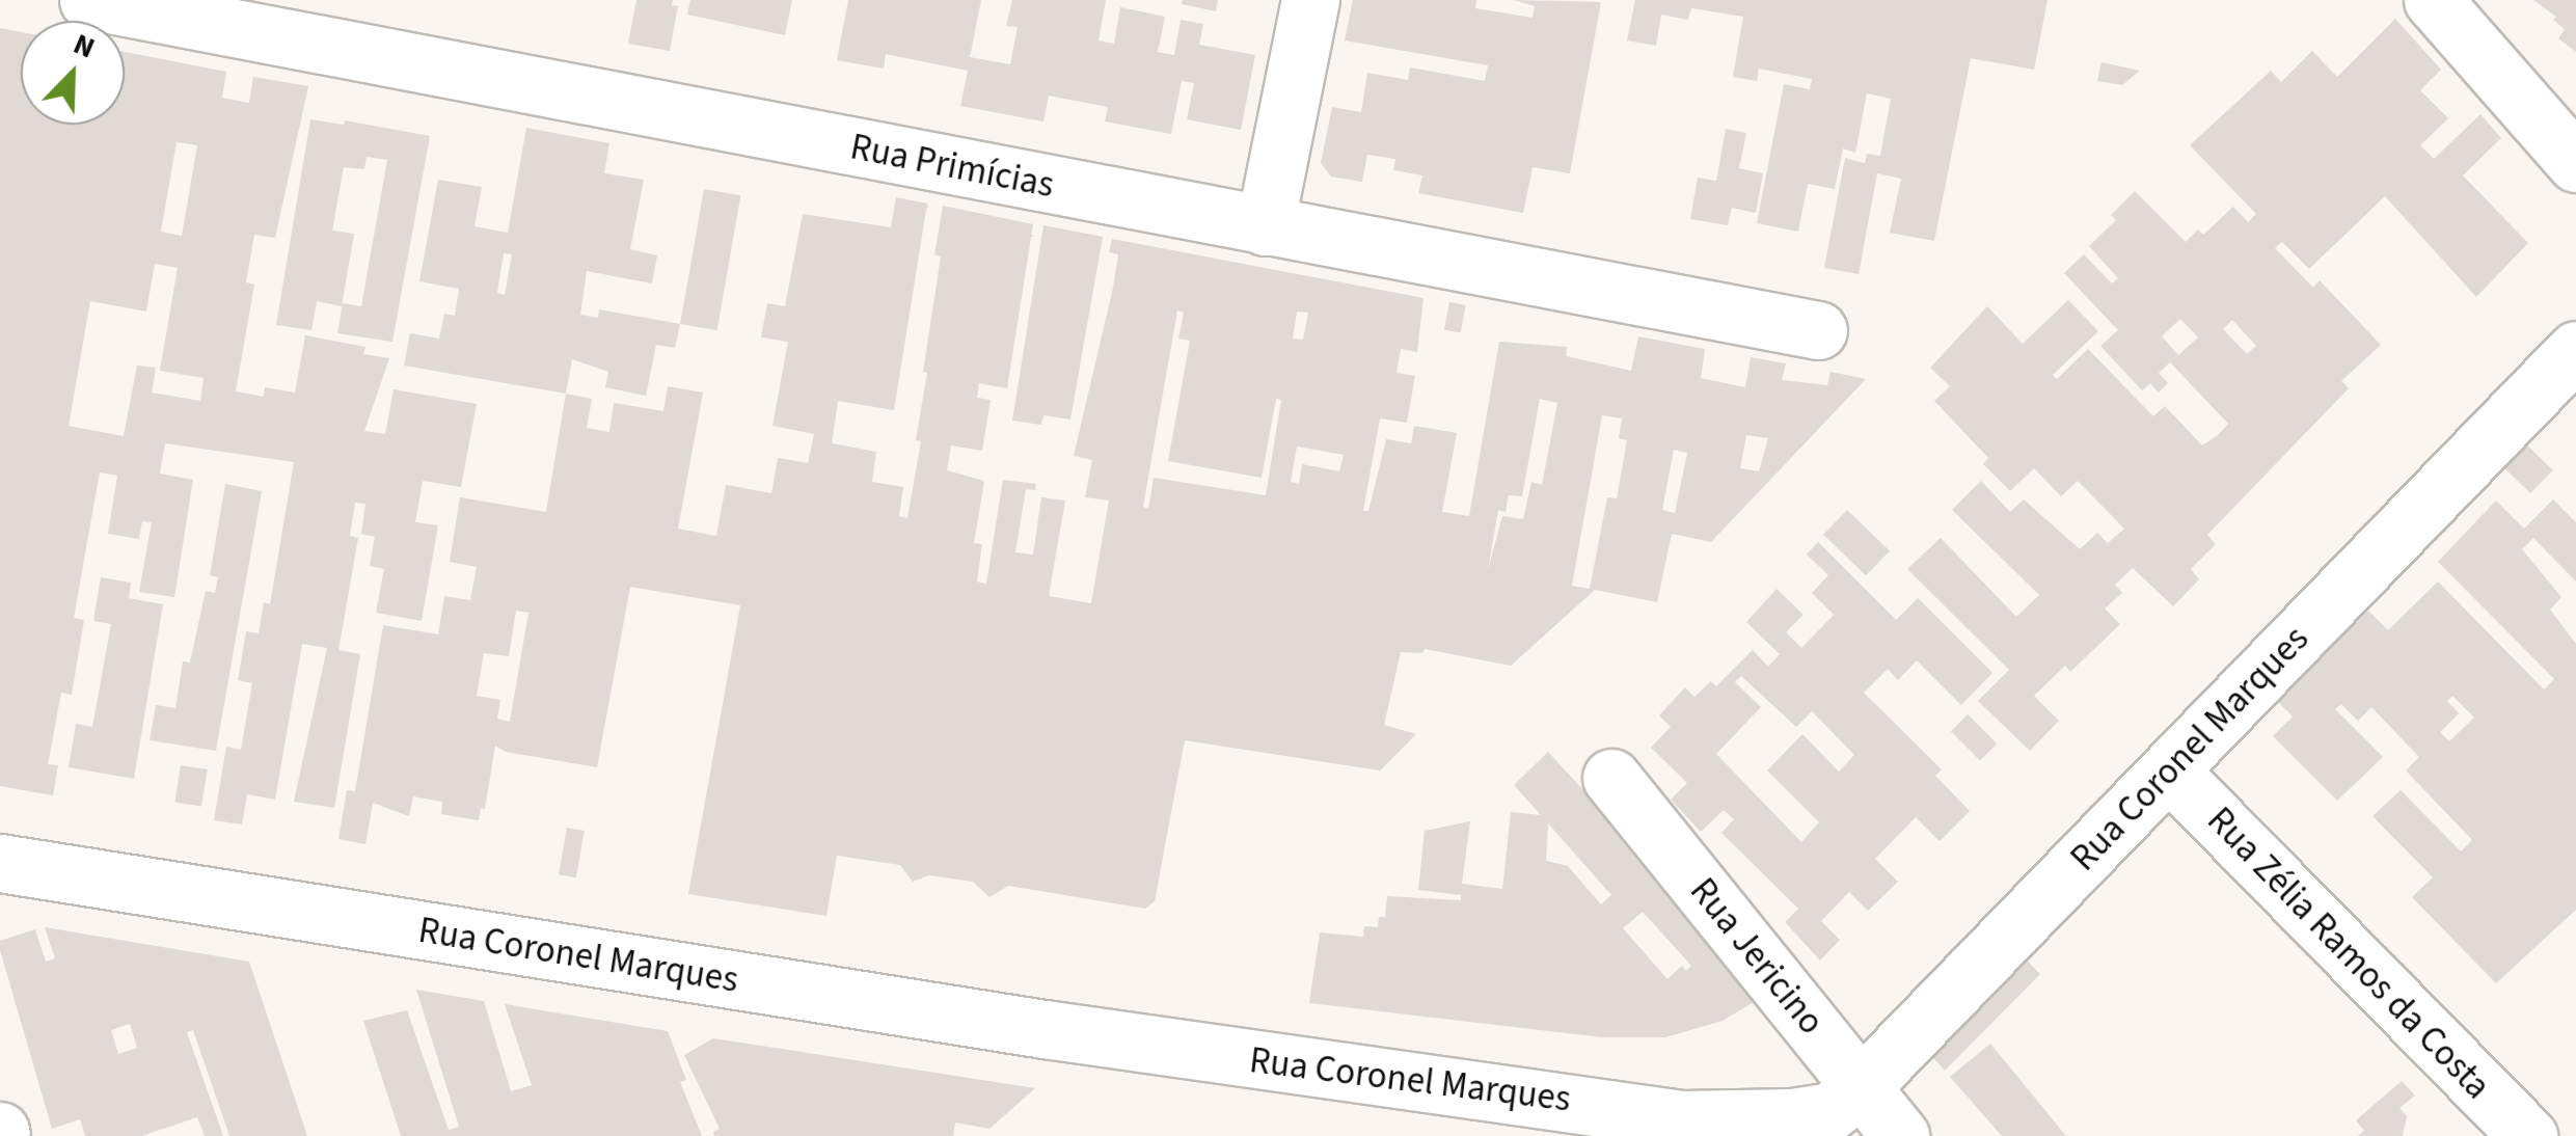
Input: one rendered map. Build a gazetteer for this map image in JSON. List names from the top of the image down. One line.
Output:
{"streets":{"street":["Rua Primícias","Rua Coronel Marques","Rua Zélia Ramos da Costa","Rua Jericino"]},"crossings":[["Rua Coronel Marques","Rua Zélia Ramos da Costa"],["Rua Coronel Marques","Rua Jericino"]],"north":"top right"}
